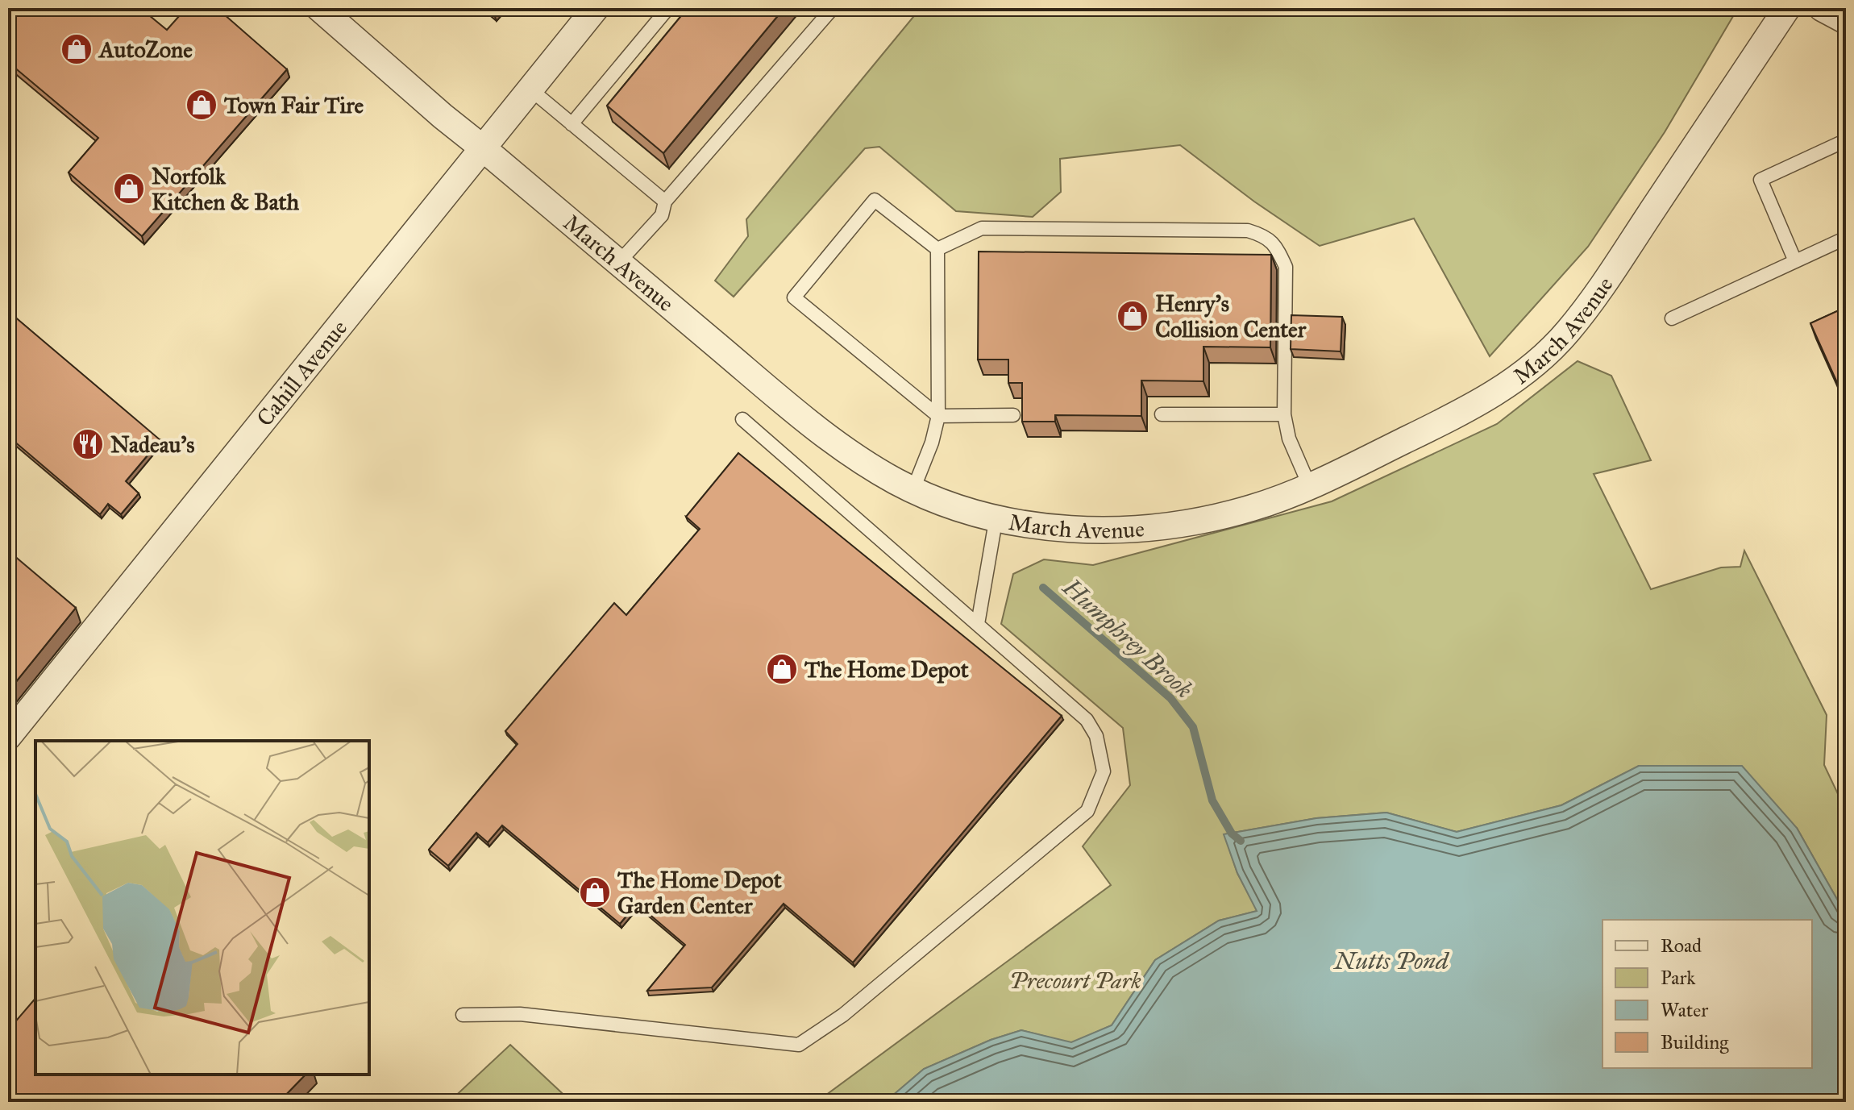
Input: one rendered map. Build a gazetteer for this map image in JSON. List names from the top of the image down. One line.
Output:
{"streets":{"street":["March Avenue","Cahill Avenue"]},"crossings":[["March Avenue","Cahill Avenue"]],"water":["Humphrey Brook","Nutts Pond"],"parks":["Precourt Park"],"places":{"shop":["AutoZone","Town Fair Tire","Norfolk Kitchen & Bath","Henry's Collision Center","The Home Depot","The Home Depot Garden Center"],"restaurant":["Nadeau's"]},"legend":["Road","Park","Water","Building"]}
